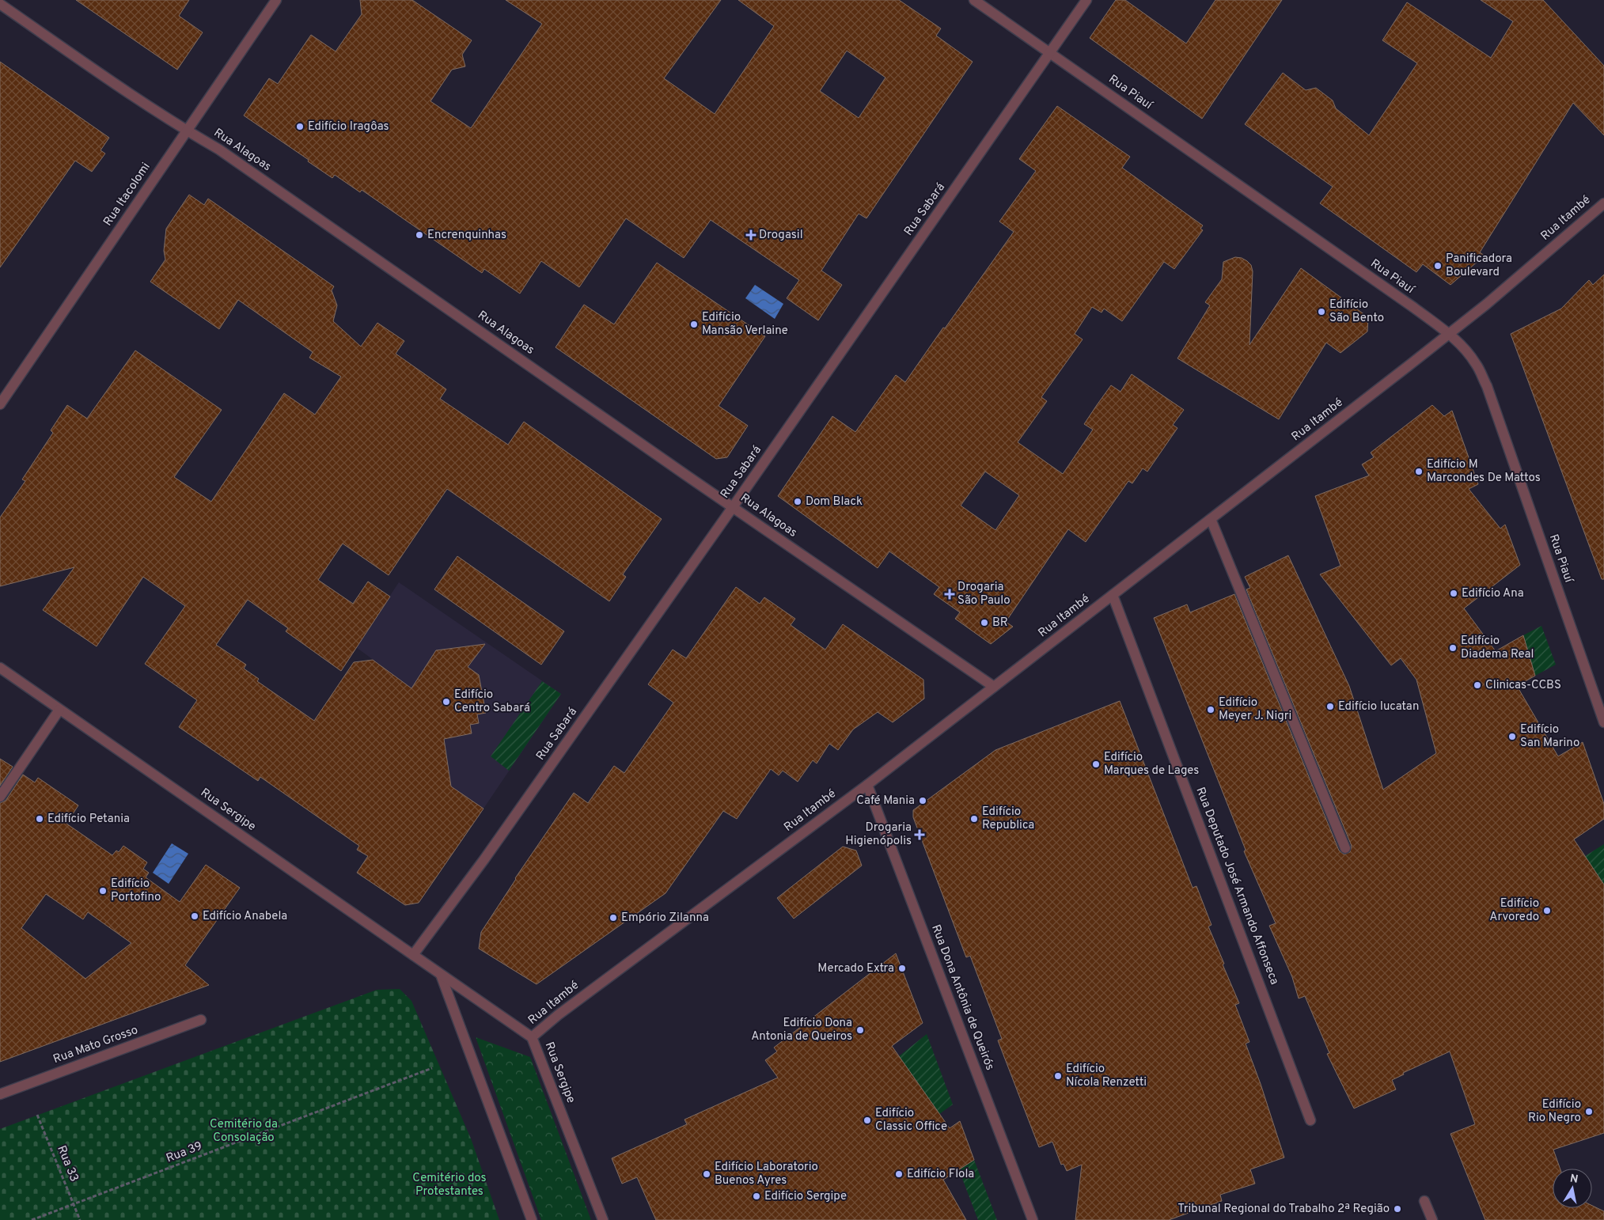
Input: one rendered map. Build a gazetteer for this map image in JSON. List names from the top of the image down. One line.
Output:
{"streets":{"street":["Rua Piauí","Rua Alagoas","Rua Itacolomi","Rua Sabará","Rua Itambé","Rua Sergipe","Rua Deputado José Armando Affonseca","Rua Dona Antônia de Queirós","Rua Mato Grosso"],"path":["Rua 39","Rua 33"]},"crossings":[["Rua Piauí","Rua Sabará"],["Rua Piauí","Rua Itambé"],["Rua Alagoas","Rua Itacolomi"],["Rua Alagoas","Rua Sabará"],["Rua Alagoas","Rua Itambé"],["Rua Sabará","Rua Sergipe"],["Rua Itambé","Rua Sergipe"],["Rua Itambé","Rua Deputado José Armando Affonseca"],["Rua Itambé","Rua Dona Antônia de Queirós"],["Rua 39","Rua 33"]],"parks":["Cemitério da Consolação","Cemitério dos Protestantes"],"places":{"other":["Edifício Iragôas","Encrenquinhas","Panificadora Boulevard","Edifício São Bento","Edifício Mansão Verlaine","Edifício M Marcondes De Mattos","Dom Black","Edifício Ana","BR","Edifício Diadema Real","Clinicas-CCBS","Edifício Centro Sabará","Edifício Iucatan","Edifício Meyer J. Nigri","Edifício San Marino","Edifício Marques de Lages","Café Mania","Edifício Petania","Edifício Republica","Edifício Portofino","Edifício Arvoredo","Edifício Anabela","Empório Zilanna","Mercado Extra","Edifício Dona Antonia de Queiros","Edifício Nícola Renzetti","Edifício Rio Negro","Edifício Classic Office","Edifício Laboratorio Buenos Ayres","Edifício Flola","Edifício Sergipe","Tribunal Regional do Trabalho 2ª Região"],"health":["Drogasil","Drogaria São Paulo","Drogaria Higienópolis"]},"north":"top"}
